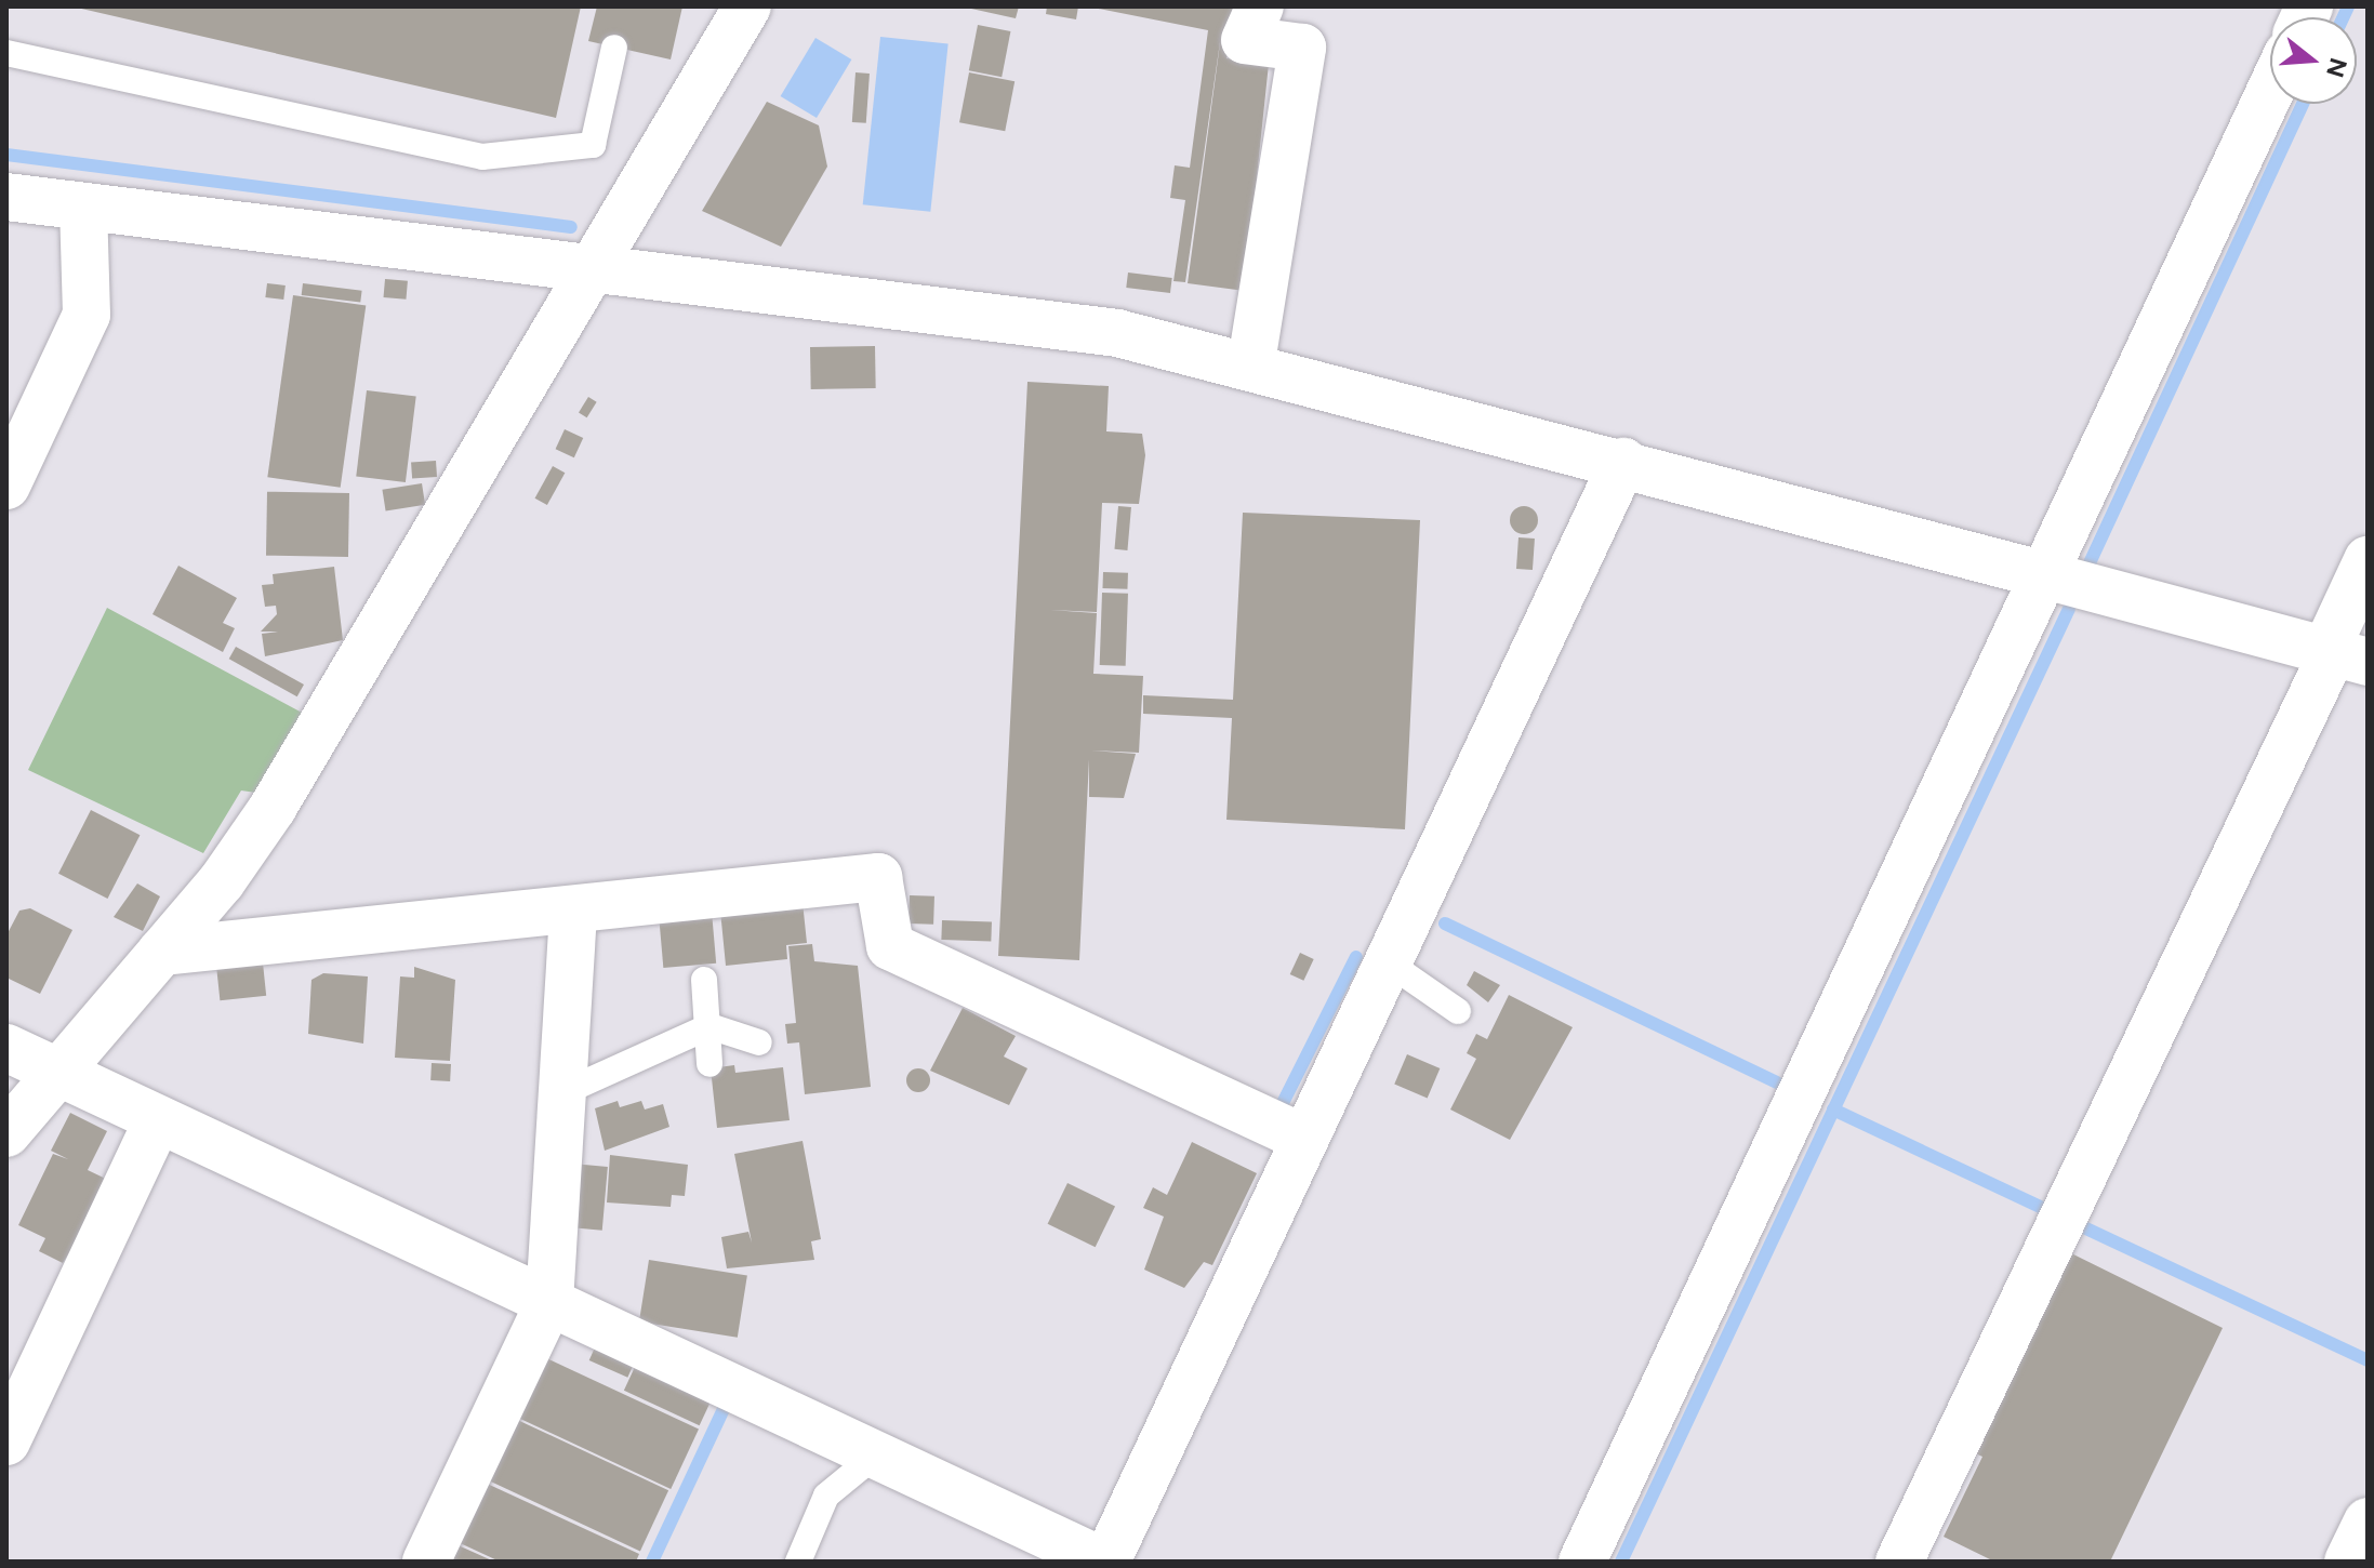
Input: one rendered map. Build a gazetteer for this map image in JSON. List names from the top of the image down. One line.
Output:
{"north":"right"}
